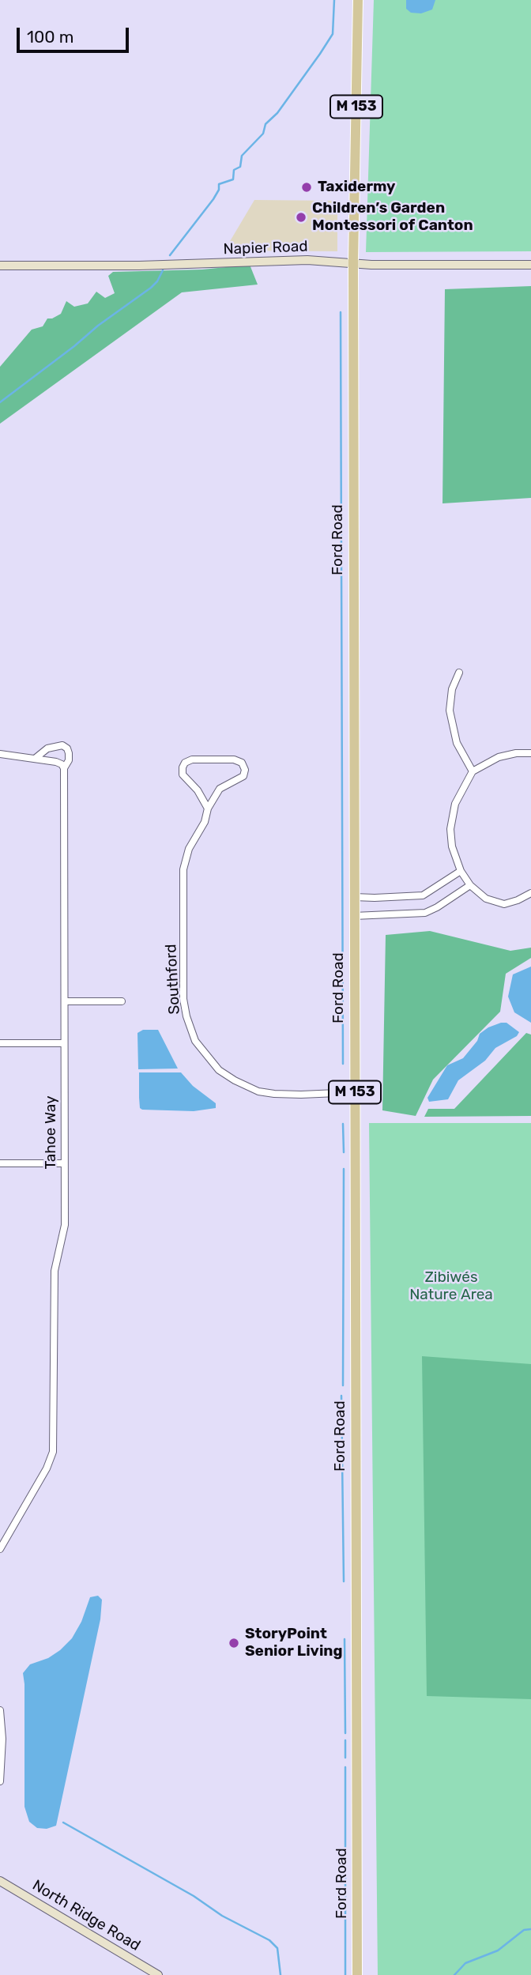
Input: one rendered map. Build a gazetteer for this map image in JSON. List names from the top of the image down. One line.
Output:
{"streets":{"main road":["M 153","Ford Road"],"street":["Napier Road","Southford","Tahoe Way","North Ridge Road"]},"crossings":[["Napier Road","Ford Road"],["Ford Road","Southford"]],"parks":["Zibiwés Nature Area"],"places":["Taxidermy","Children’s Garden Montessori of Canton","StoryPoint Senior Living"],"scale_bar":"100 m"}
